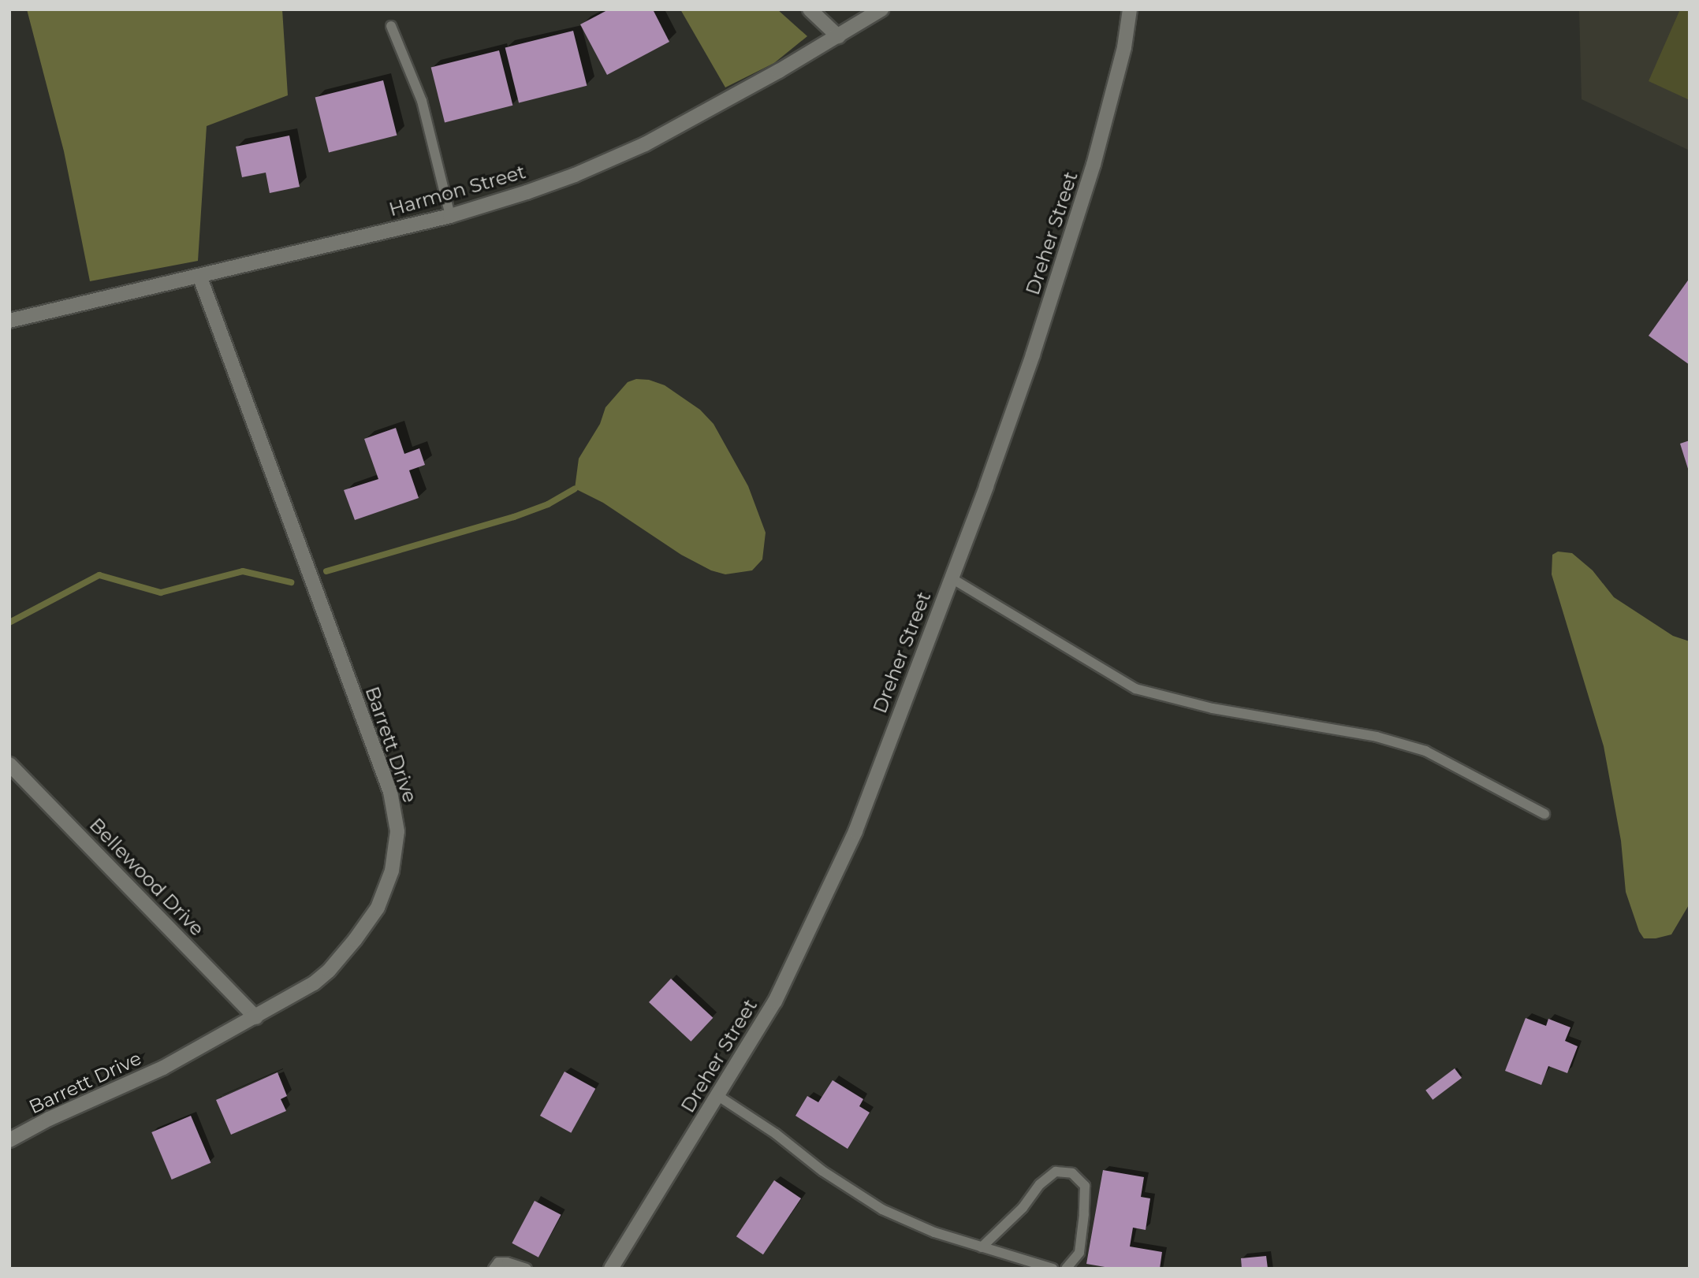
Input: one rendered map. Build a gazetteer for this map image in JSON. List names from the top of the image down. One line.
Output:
{"streets":{"street":["Harmon Street","Dreher Street","Barrett Drive","Bellewood Drive"]},"crossings":[["Harmon Street","Barrett Drive"],["Barrett Drive","Bellewood Drive"]]}
